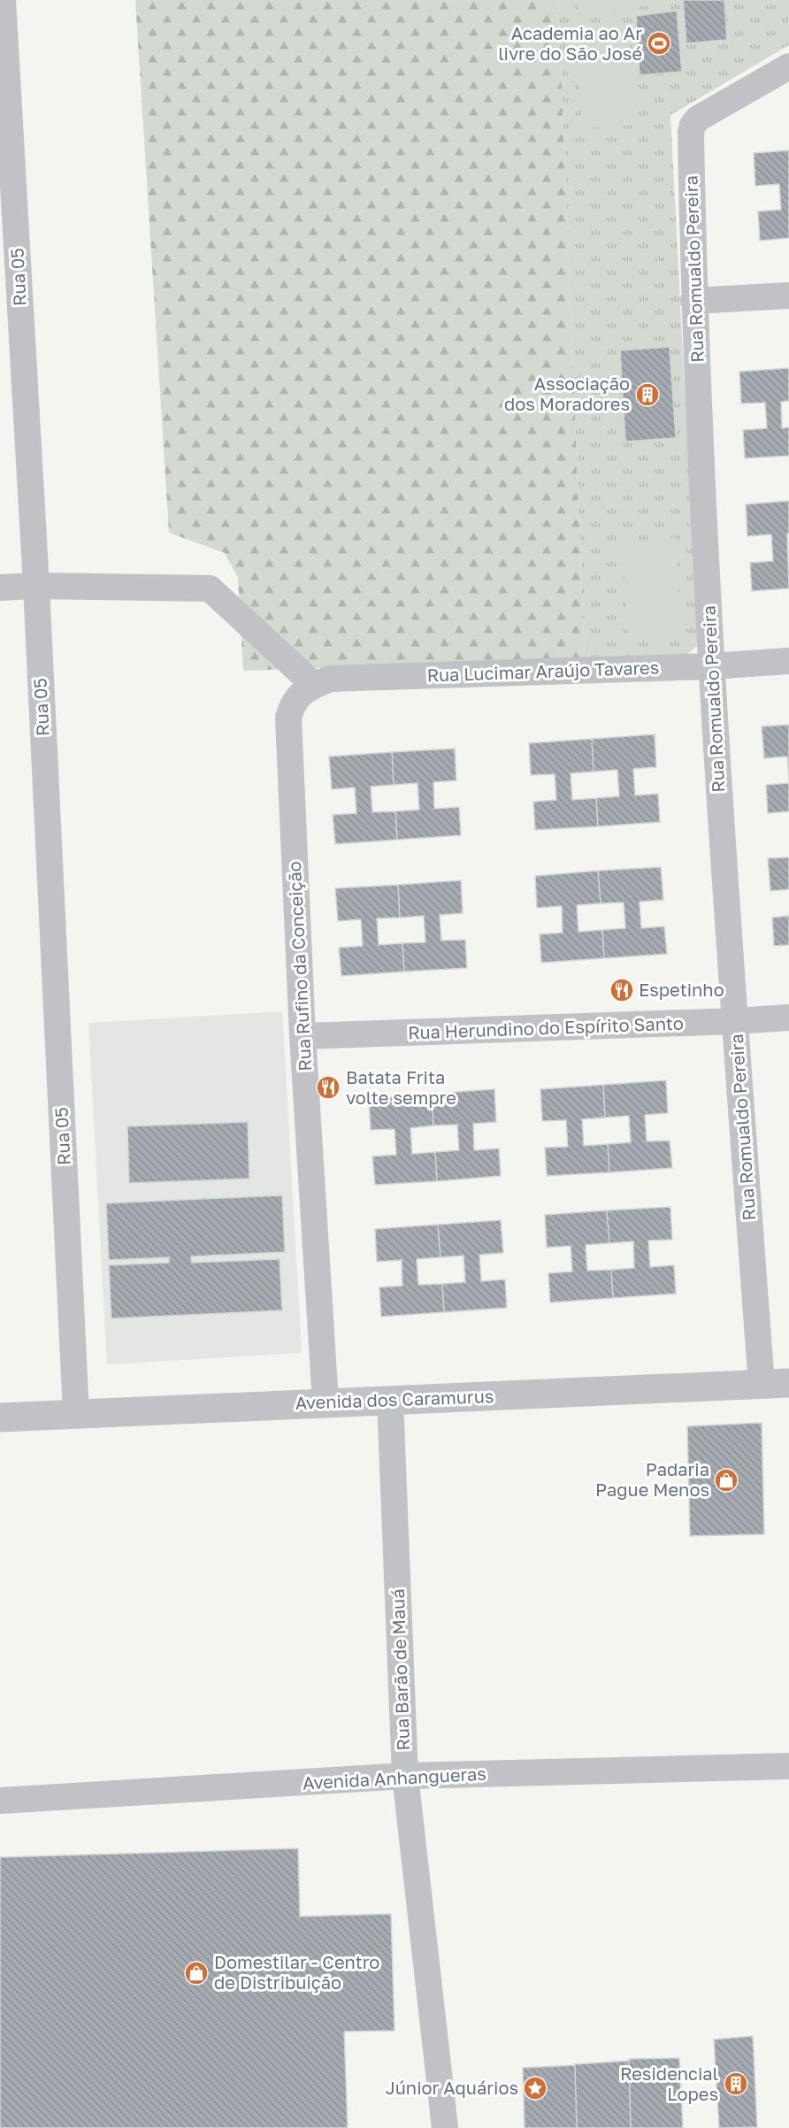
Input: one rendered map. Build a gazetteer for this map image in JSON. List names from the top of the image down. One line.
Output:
{"streets":{"street":["Rua Romualdo Pereira","Rua 05","Rua Lucimar Araújo Tavares","Rua Rufino da Conceição","Rua Herundino do Espírito Santo","Avenida dos Caramurus","Rua Barão de Mauá","Avenida Anhangueras"]},"crossings":[["Rua Romualdo Pereira","Rua Lucimar Araújo Tavares"],["Rua Romualdo Pereira","Rua Herundino do Espírito Santo"],["Rua Romualdo Pereira","Avenida dos Caramurus"],["Rua 05","Avenida dos Caramurus"],["Rua Lucimar Araújo Tavares","Rua Rufino da Conceição"],["Rua Rufino da Conceição","Rua Herundino do Espírito Santo"],["Rua Rufino da Conceição","Avenida dos Caramurus"],["Avenida dos Caramurus","Rua Barão de Mauá"],["Rua Barão de Mauá","Avenida Anhangueras"]],"places":{"sports":["Academia ao Ar livre do São José"],"building":["Associação dos Moradores","Residencial Lopes"],"restaurant":["Espetinho","Batata Frita volte sempre"],"shop":["Padaria Pague Menos","Domestilar - Centro de Distribuição"],"place":["Júnior Aquários"]}}
